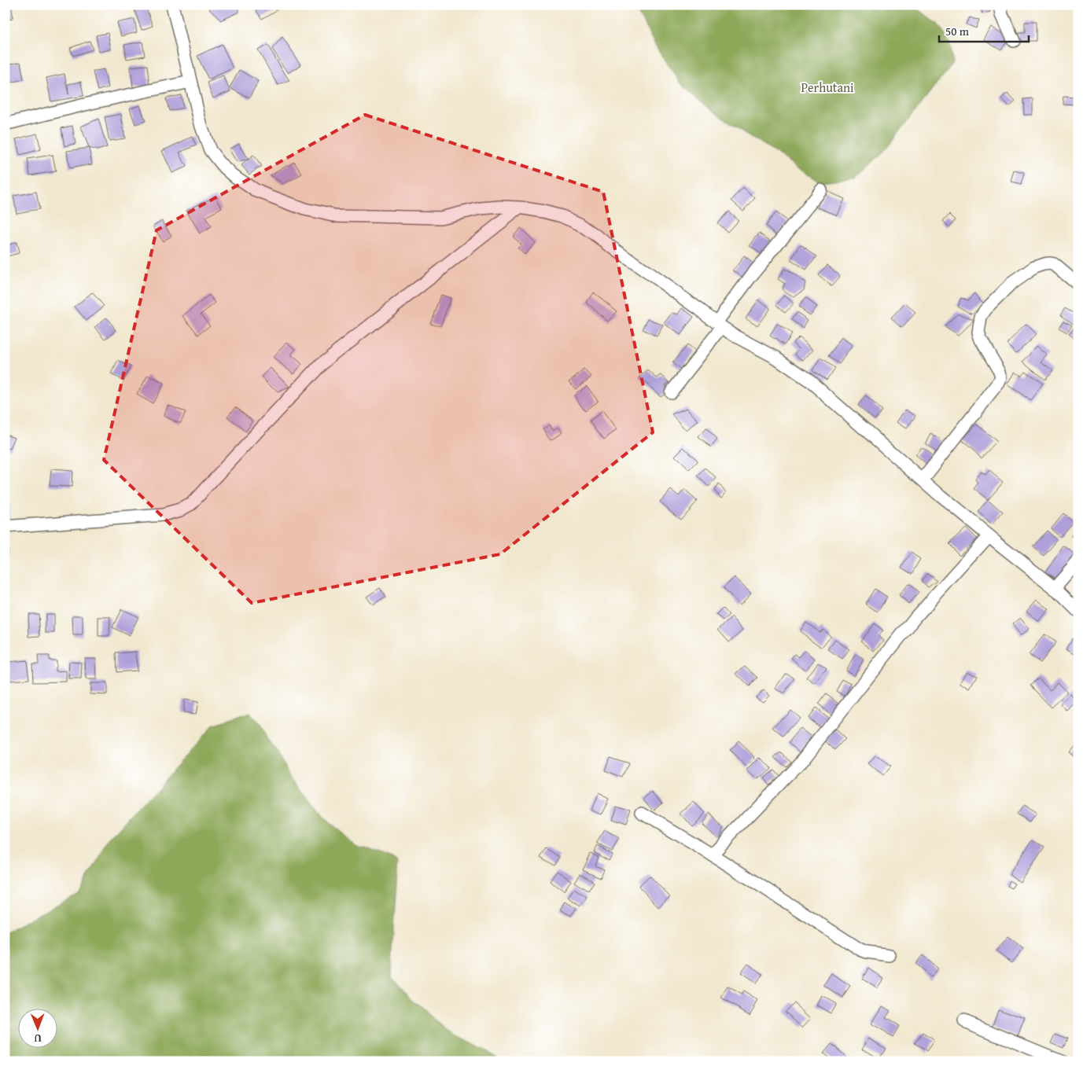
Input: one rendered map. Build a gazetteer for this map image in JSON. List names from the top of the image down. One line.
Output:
{"parks":["Perhutani"],"scale_bar":"50 m","north":"bottom"}
